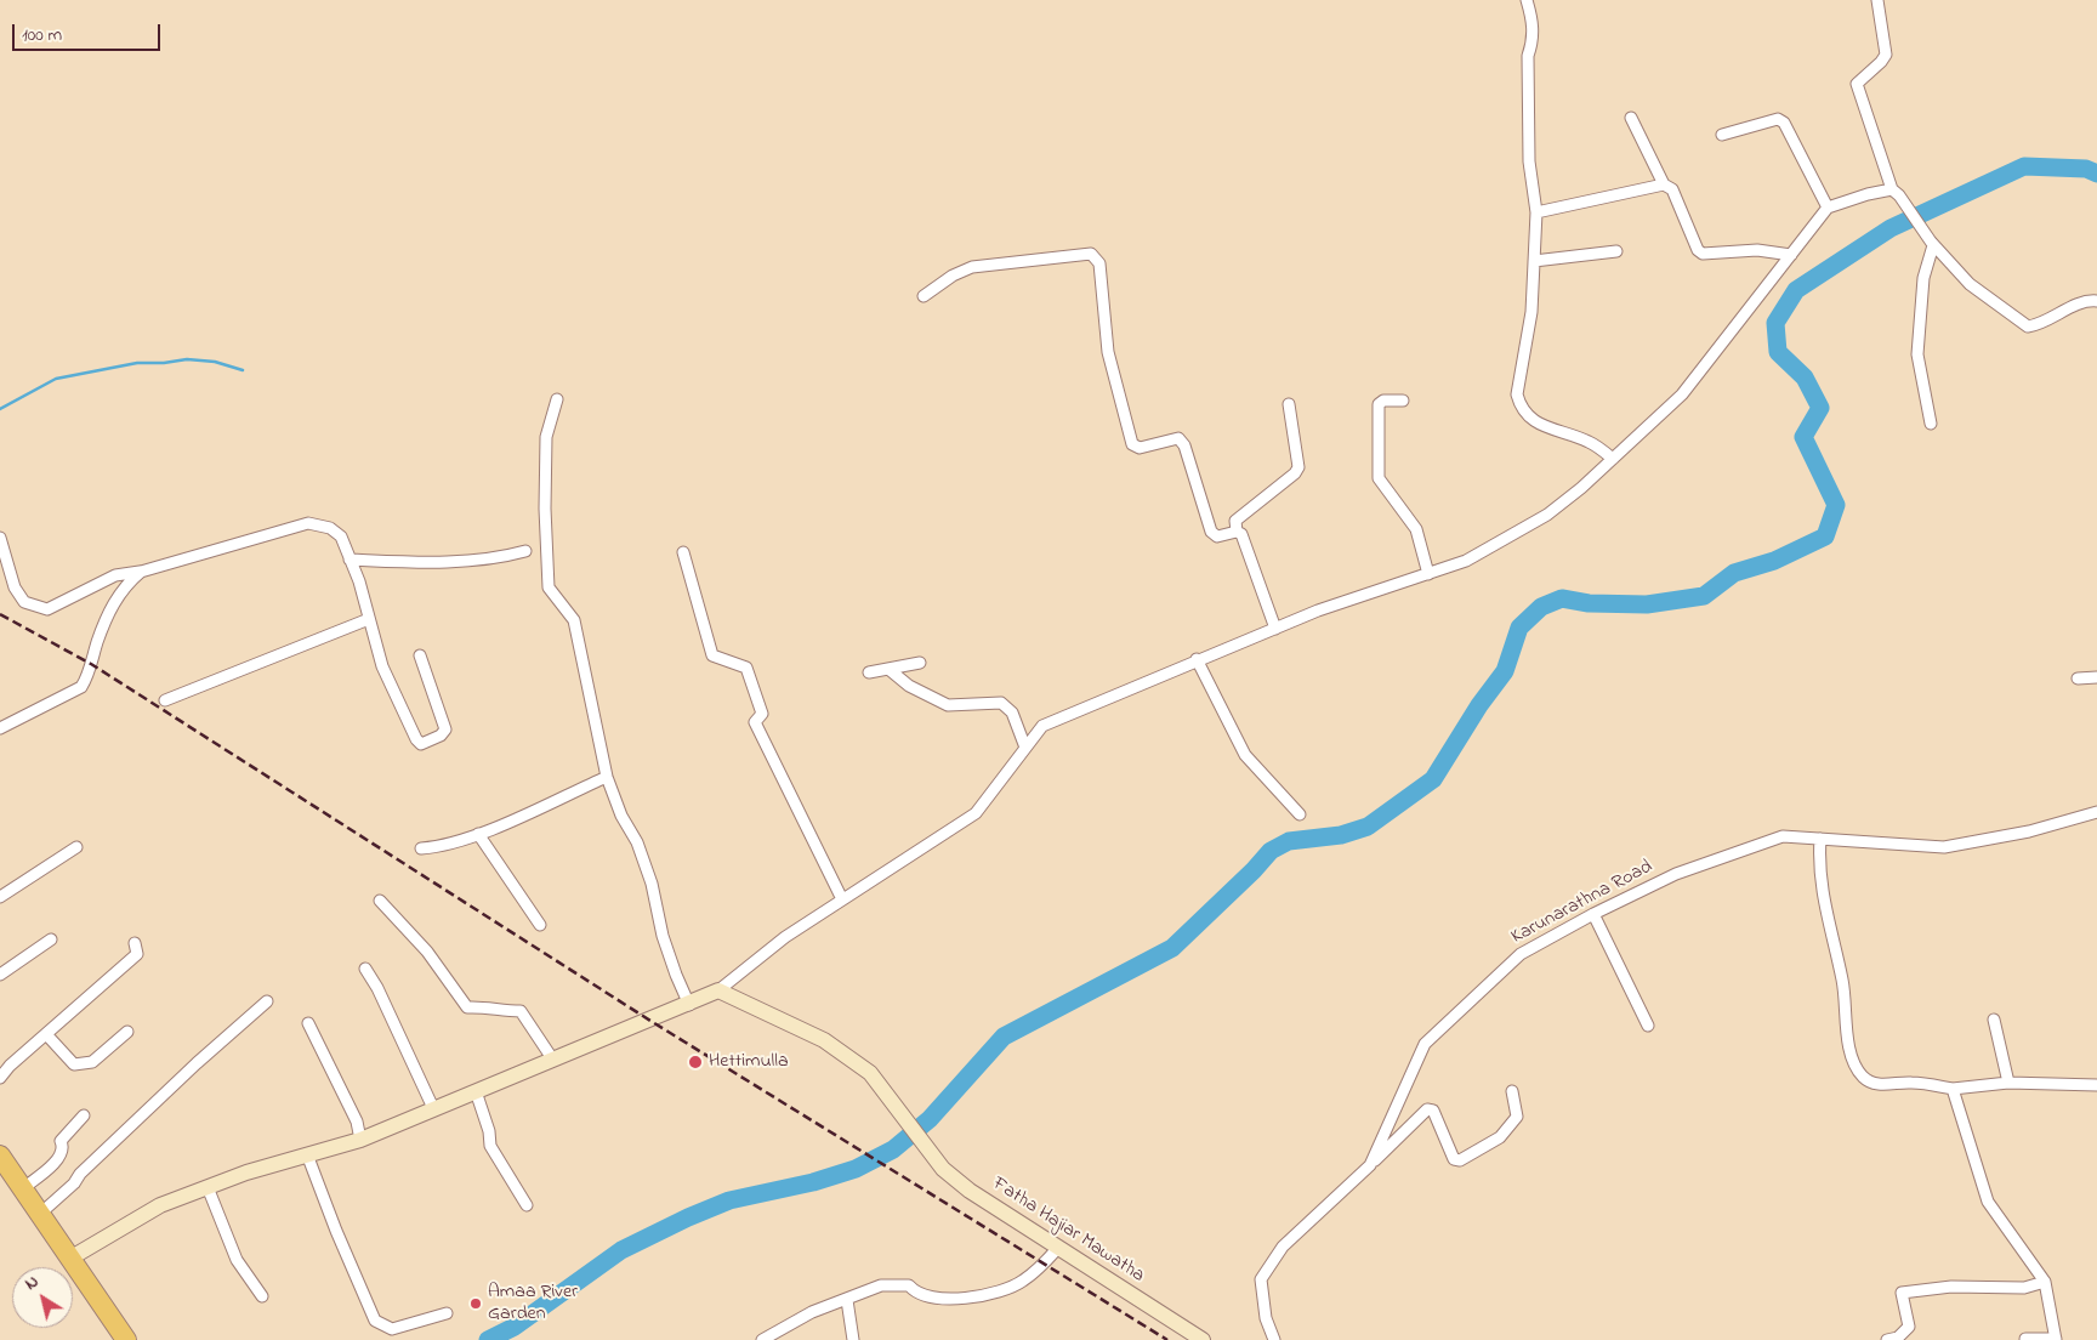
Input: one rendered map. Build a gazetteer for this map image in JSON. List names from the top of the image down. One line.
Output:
{"streets":{"main road":["Fatha Hajiar Mawatha"],"street":["Karunarathna Road"]},"places":["Hettimulla","Amaa River Garden"],"scale_bar":"100 m","north":"top left"}
